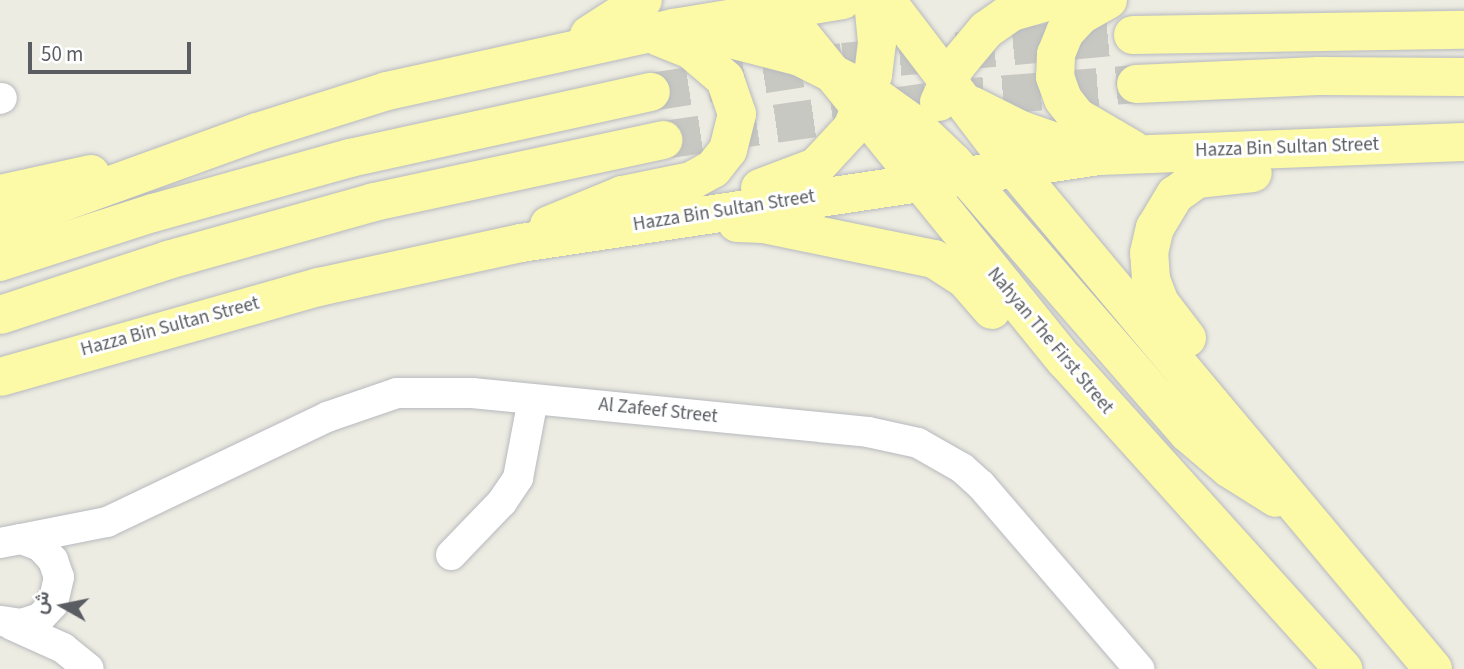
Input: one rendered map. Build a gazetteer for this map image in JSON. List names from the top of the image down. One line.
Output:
{"streets":{"main road":["Hazza Bin Sultan Street","Nahyan The First Street"],"street":["Al Zafeef Street"]},"crossings":[["Hazza Bin Sultan Street","Nahyan The First Street"]],"scale_bar":"50 m","north":"left"}
